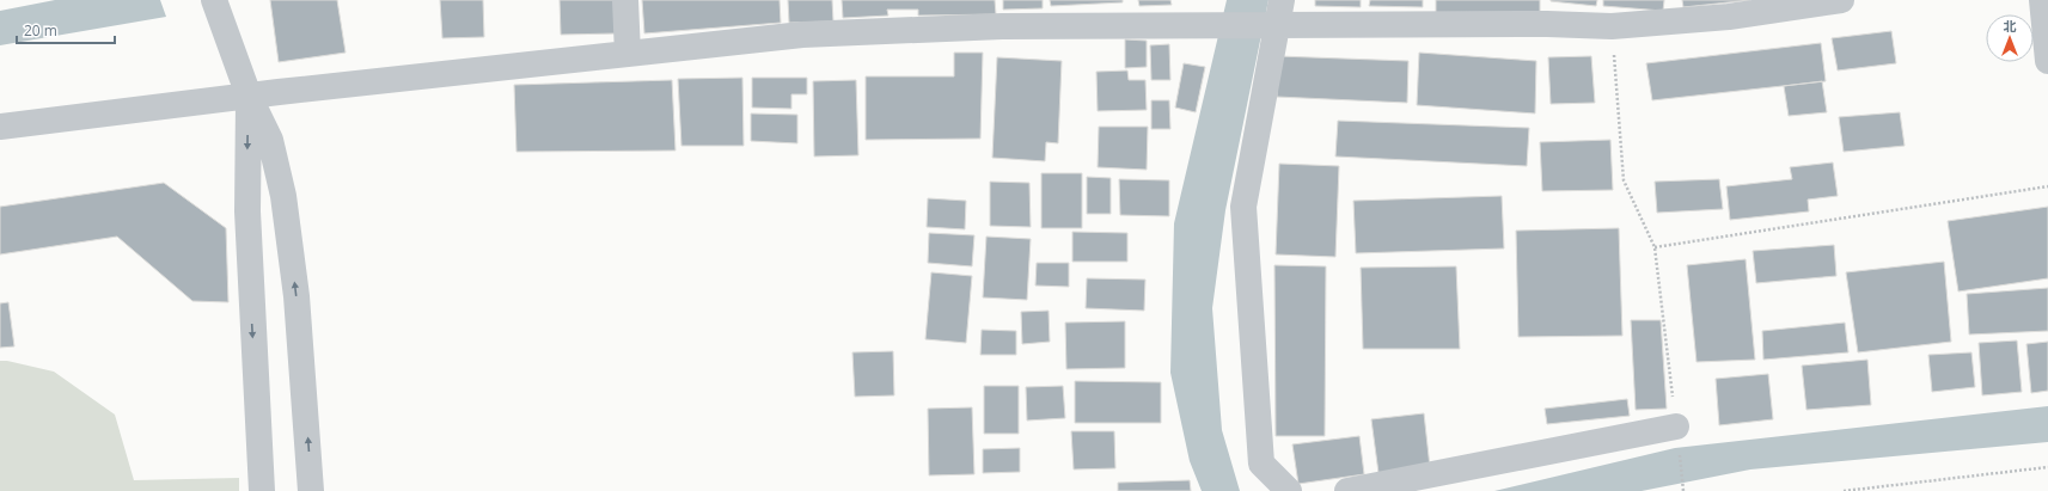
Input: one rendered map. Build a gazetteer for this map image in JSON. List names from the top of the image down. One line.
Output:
{"scale_bar":"20 m","north":"top"}
